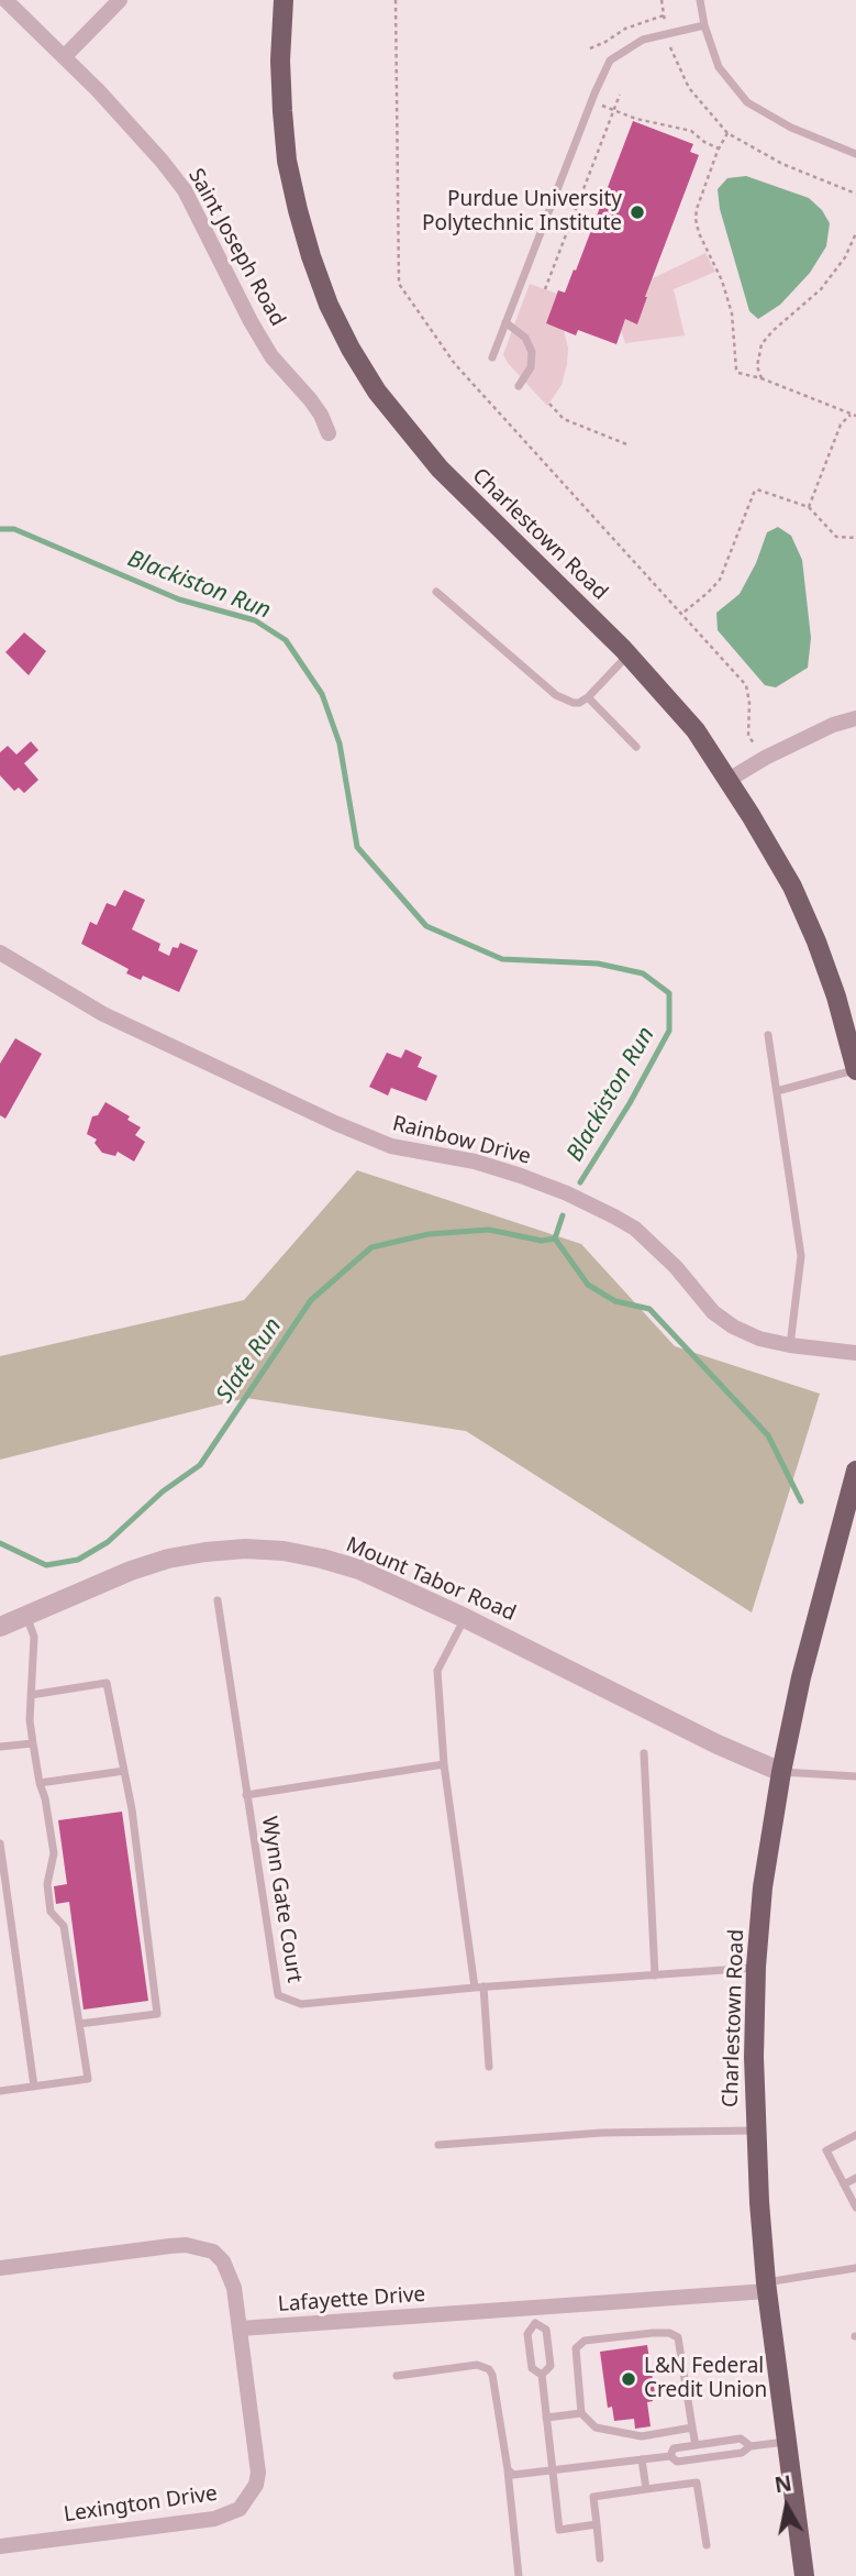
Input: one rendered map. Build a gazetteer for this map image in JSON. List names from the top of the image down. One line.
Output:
{"streets":{"main road":["Charlestown Road"],"street":["Saint Joseph Road","Rainbow Drive","Mount Tabor Road","Lafayette Drive","Lexington Drive"],"lane":["Wynn Gate Court"]},"crossings":[["Charlestown Road","Mount Tabor Road"],["Charlestown Road","Wynn Gate Court"],["Charlestown Road","Lafayette Drive"],["Lafayette Drive","Lexington Drive"]],"water":["Blackiston Run","Slate Run"],"places":["Purdue University Polytechnic Institute","L&N Federal Credit Union"],"north":"top"}
